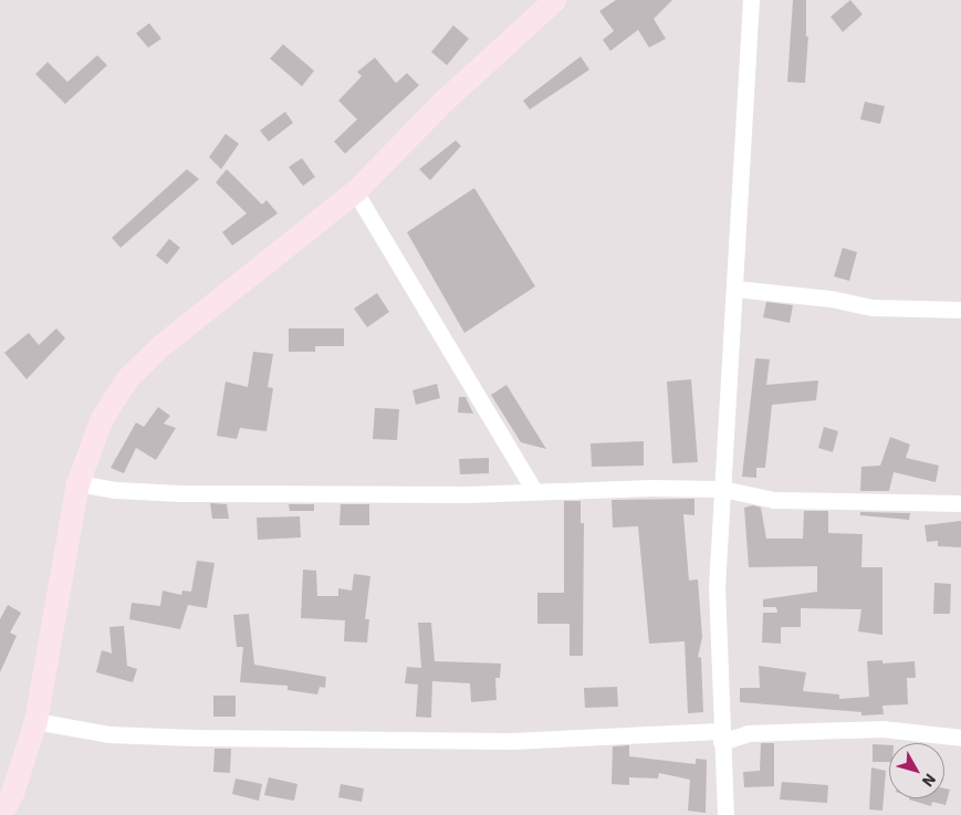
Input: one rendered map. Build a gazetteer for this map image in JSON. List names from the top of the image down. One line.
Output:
{"north":"bottom right"}
